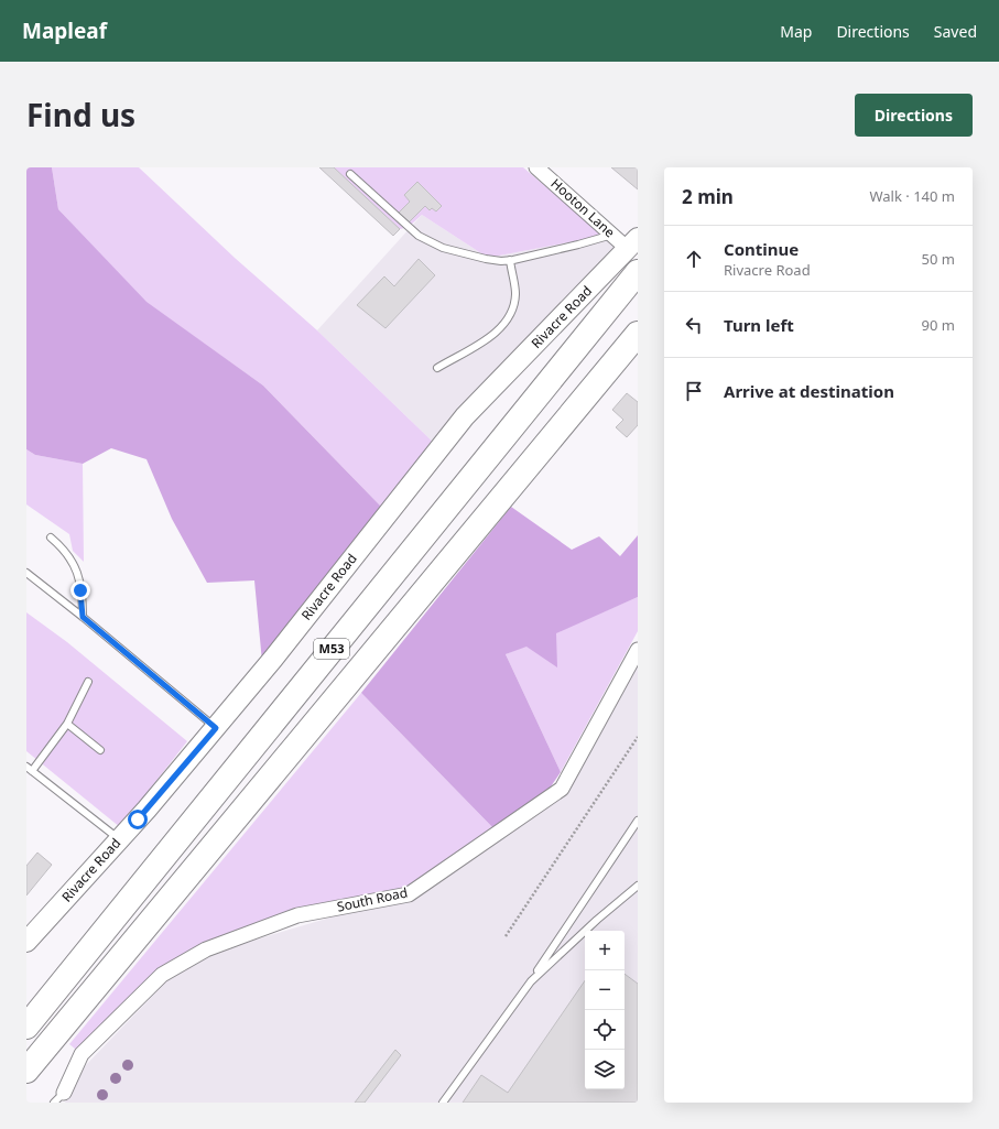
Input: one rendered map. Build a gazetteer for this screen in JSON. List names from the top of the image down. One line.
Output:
{"streets":{"highway":["M53"],"main road":["Rivacre Road"],"street":["Hooton Lane","South Road"]},"crossings":[["Hooton Lane","Rivacre Road"]],"page":{"header":"Mapleaf","nav":["Map","Directions","Saved"],"title":"Find us","buttons":"Directions","heading":["2 min","Walk · 140 m"],"list":[["Continue","Rivacre Road","50 m"],["Turn left","90 m"],"Arrive at destination"],"map_buttons":["+","−"]}}
